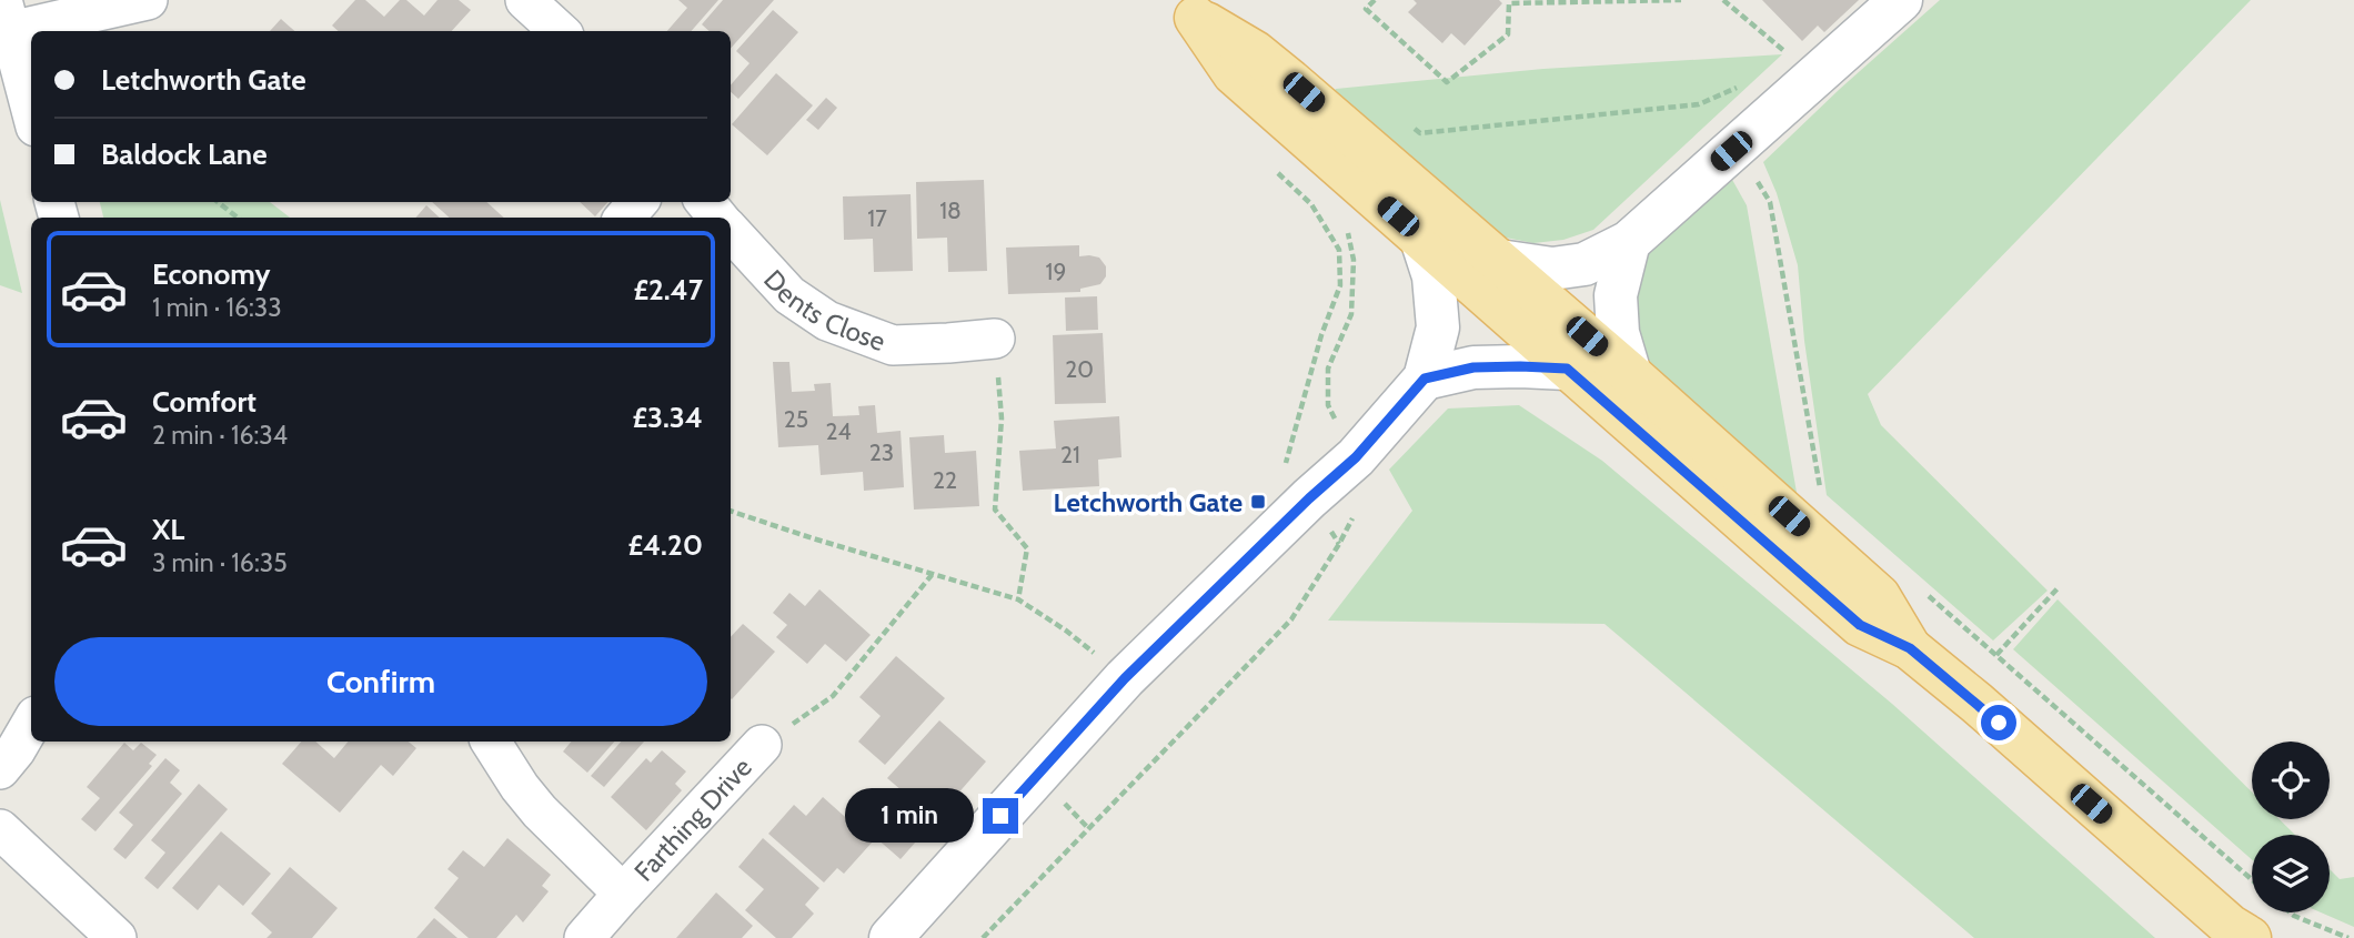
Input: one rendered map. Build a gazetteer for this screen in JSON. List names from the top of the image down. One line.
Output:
{"streets":{"street":["Dents Close","Farthing Drive"]},"places":{"transit":["Letchworth Gate"]},"house_numbers":["18","17","19","20","25","24","23","21","22"],"page":{"banner":["Letchworth Gate","Baldock Lane"],"list":[{"name":"Economy","note":"1 min · 16:33","value":"£2.47"},{"name":"Comfort","note":"2 min · 16:34","value":"£3.34"},{"name":"XL","note":"3 min · 16:35","value":"£4.20"}],"buttons":"Confirm","bubble":"1 min"}}
